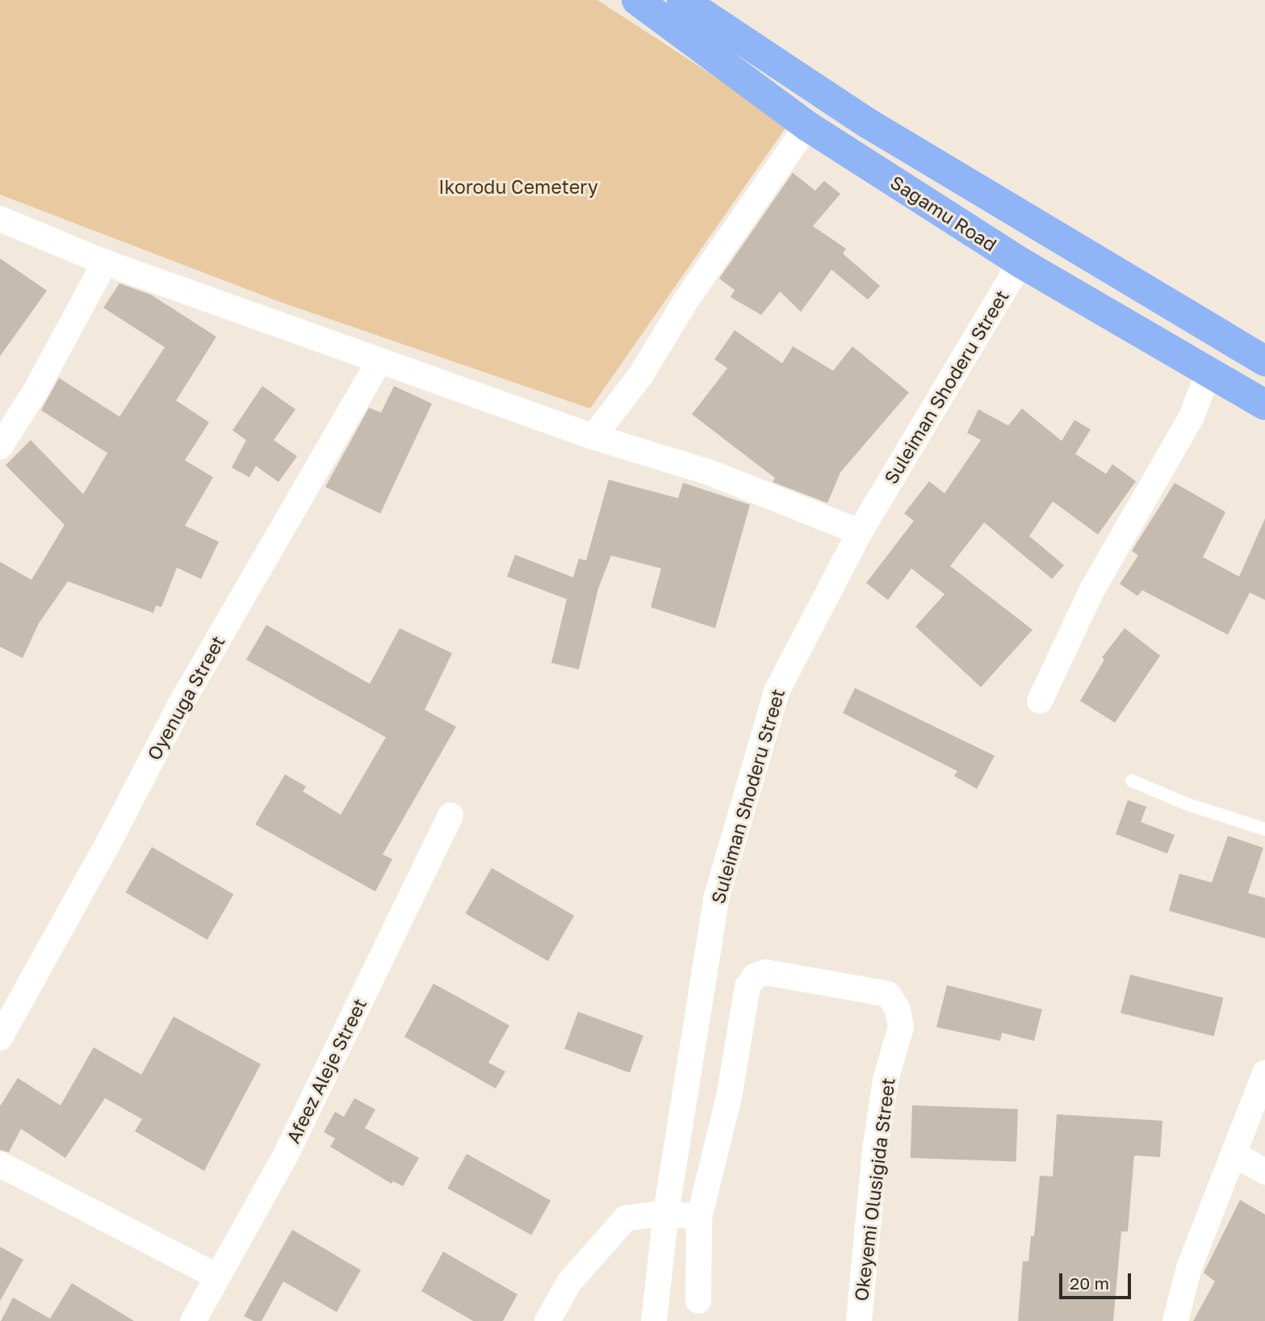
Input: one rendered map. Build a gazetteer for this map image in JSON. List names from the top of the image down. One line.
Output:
{"streets":{"highway":["Sagamu Road"],"street":["Suleiman Shoderu Street","Oyenuga Street","Afeez Aleje Street","Okeyemi Olusigida Street"]},"crossings":[["Sagamu Road","Suleiman Shoderu Street"]],"parks":["Ikorodu Cemetery"],"scale_bar":"20 m"}
